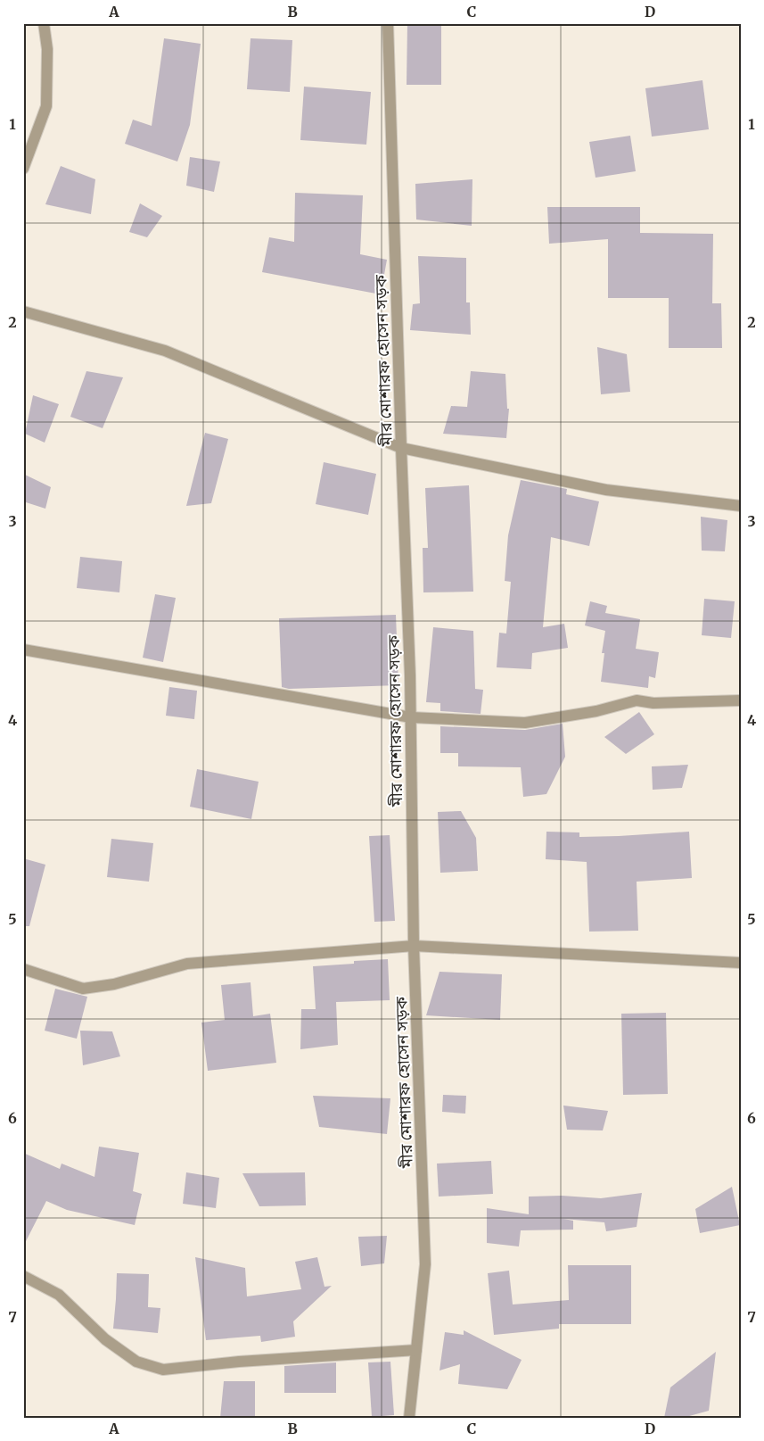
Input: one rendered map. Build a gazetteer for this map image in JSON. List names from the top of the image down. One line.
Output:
{"streets":{"street":["মীর মোশারফ হোসেন সড়ক"]},"grid":{"columns":["A","B","C","D"],"rows":["1","2","3","4","5","6","7"]}}
